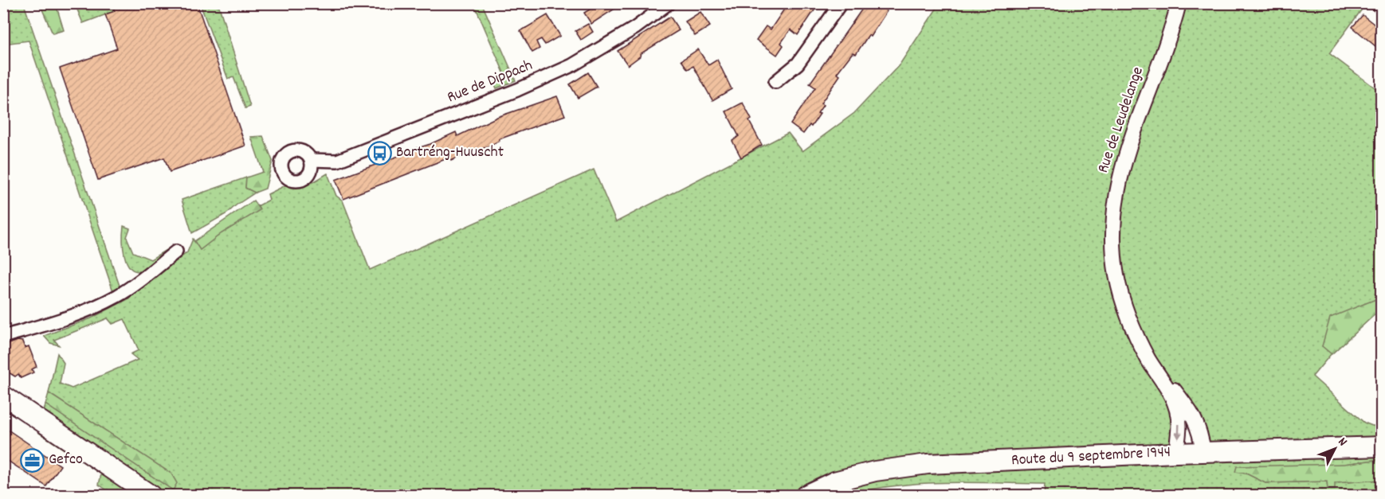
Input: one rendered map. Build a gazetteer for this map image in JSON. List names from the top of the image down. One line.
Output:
{"streets":{"main road":["Route du 9 septembre 1944"],"street":["Rue de Dippach","Rue de Leudelange"]},"crossings":[["Rue de Leudelange","Route du 9 septembre 1944"]],"places":{"bus stop":["Bartréng-Huuscht"],"office":["Gefco"]},"north":"top right"}
